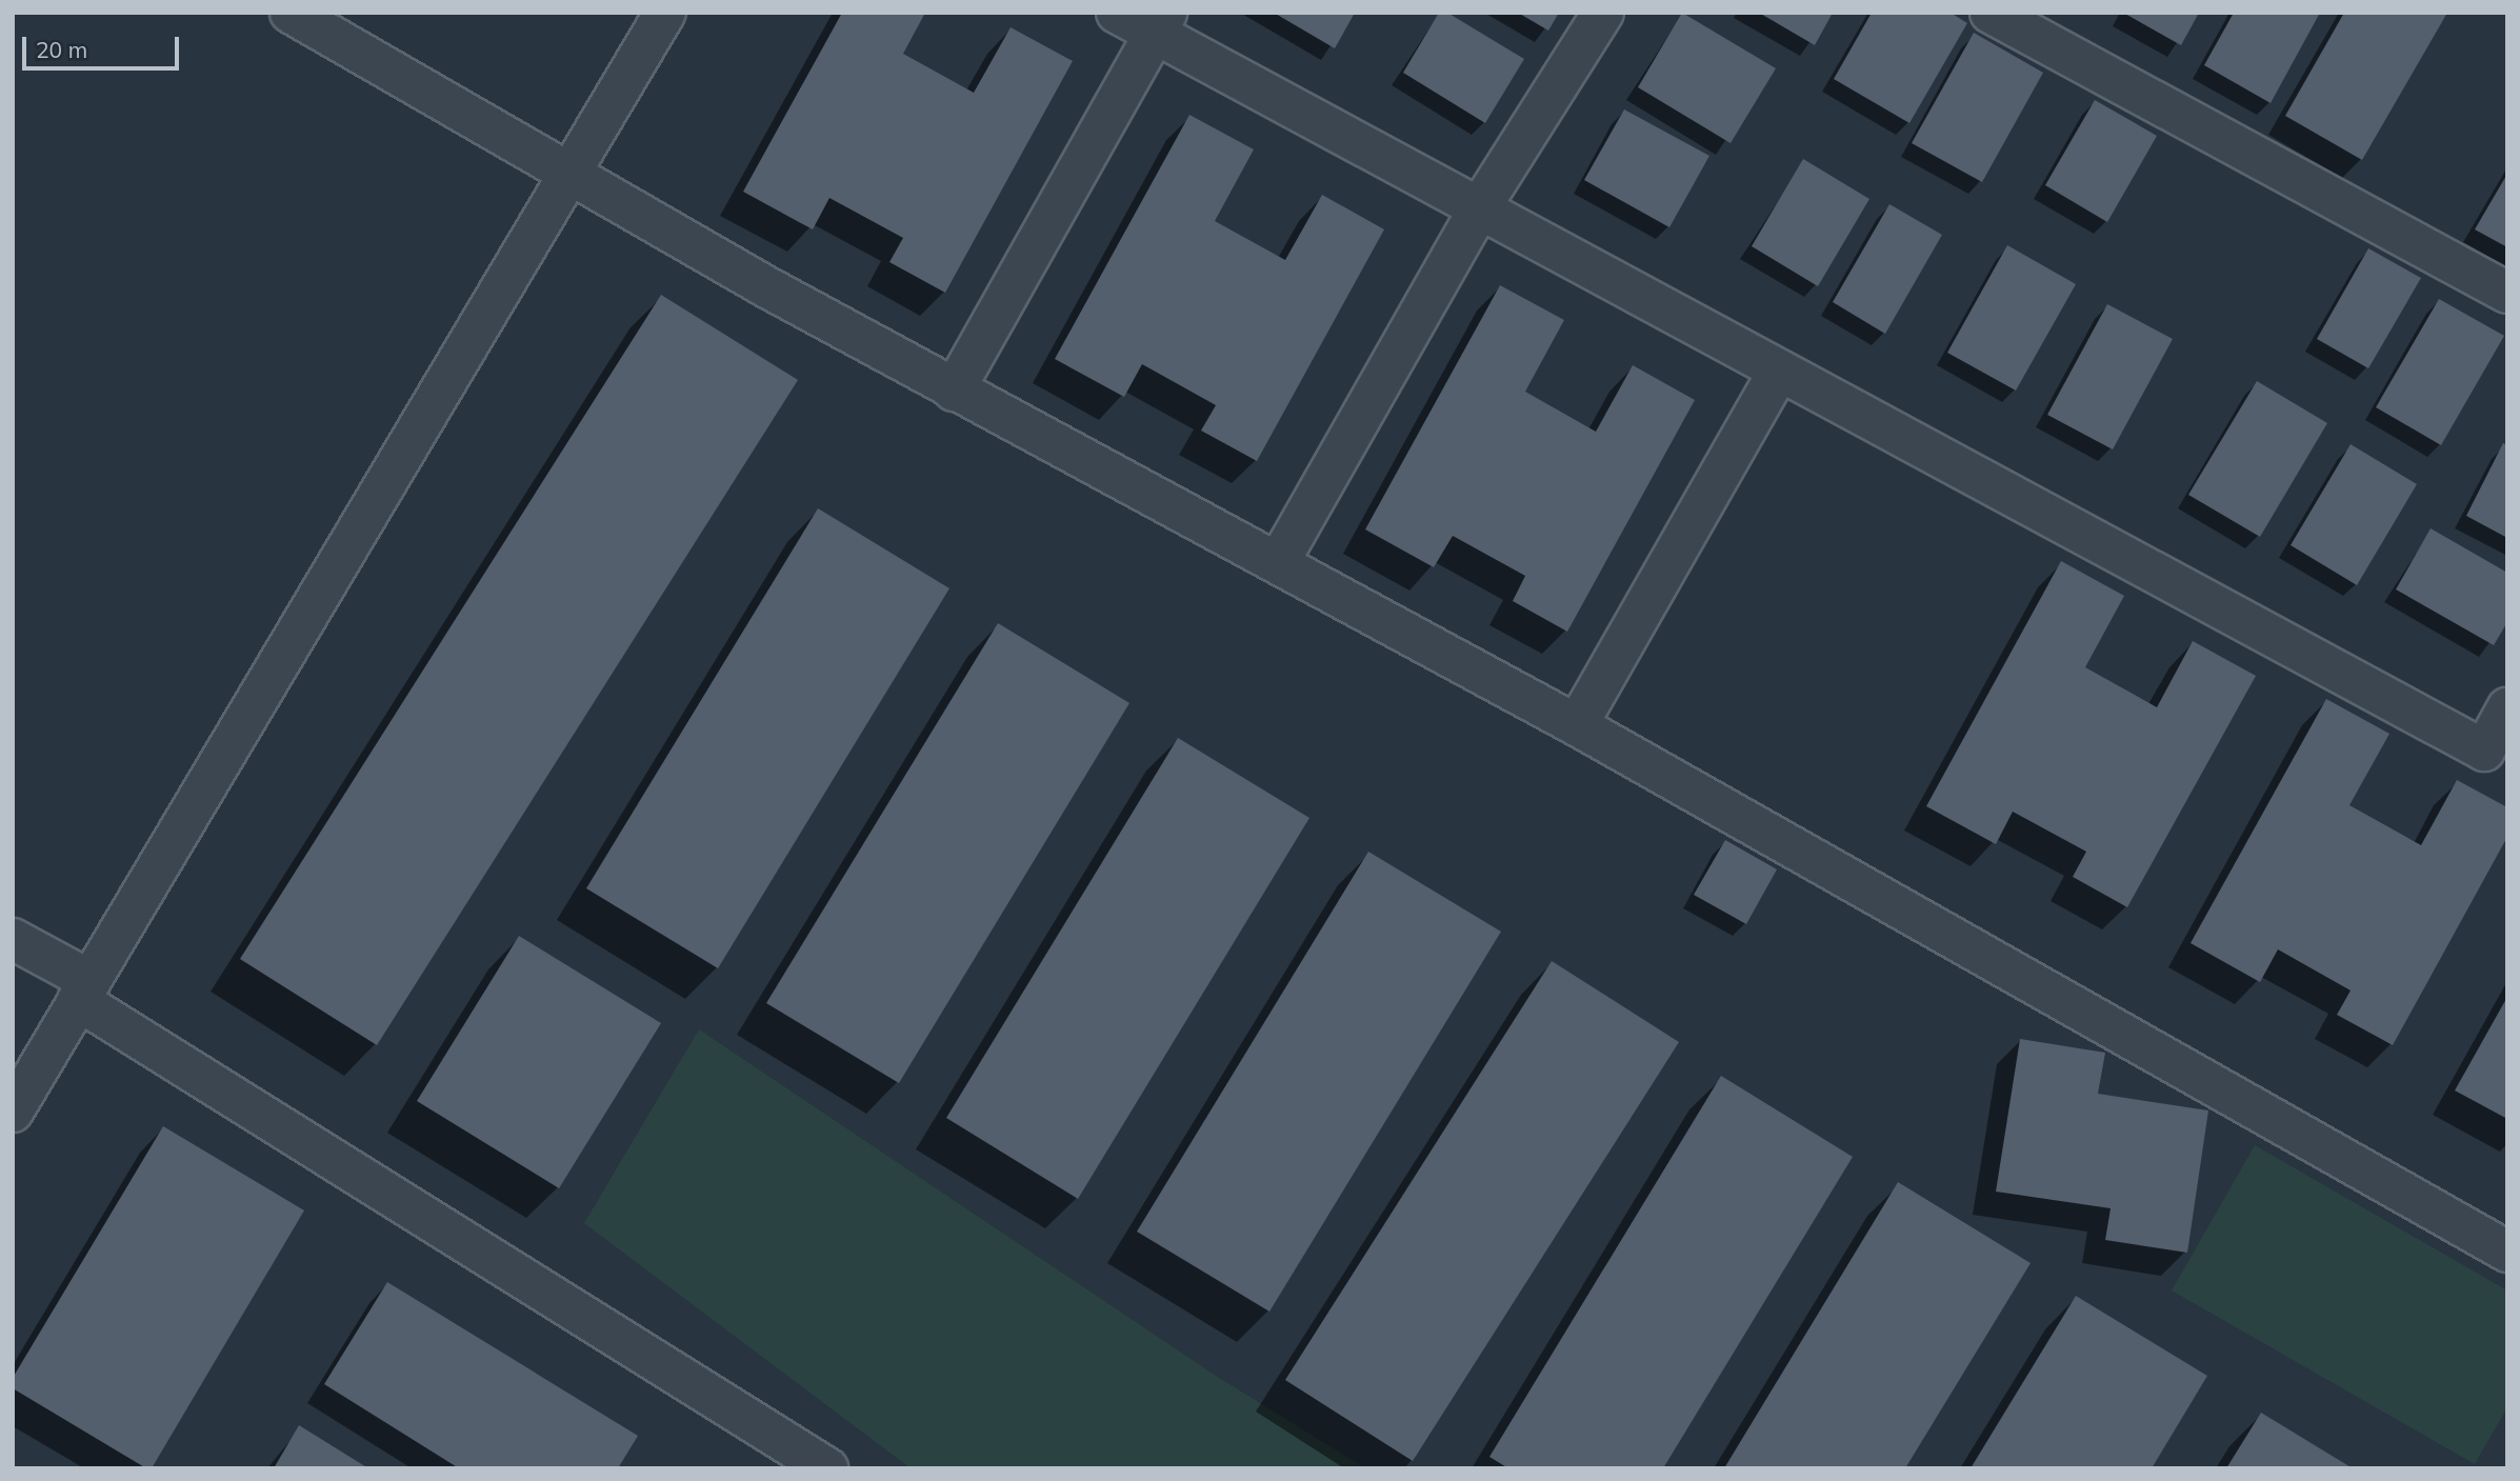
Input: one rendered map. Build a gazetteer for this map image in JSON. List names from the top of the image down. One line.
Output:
{"scale_bar":"20 m"}
